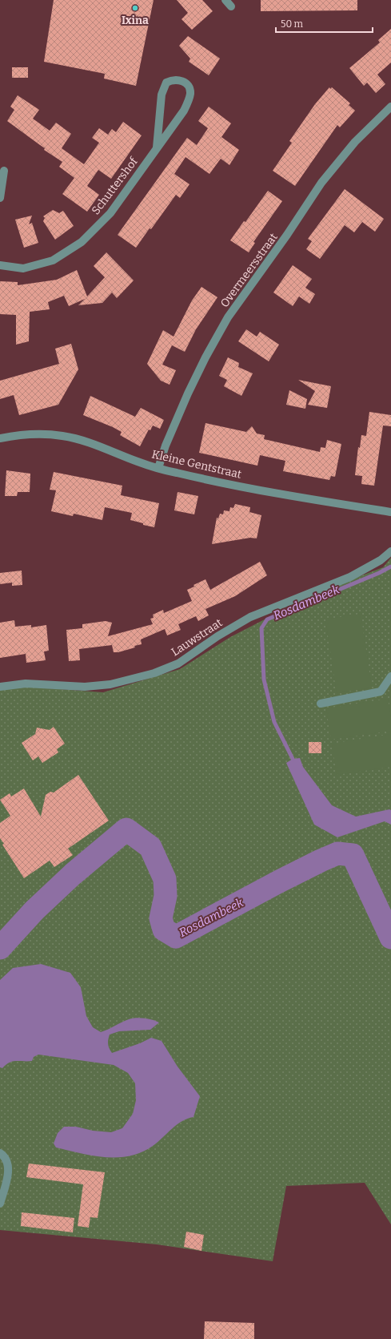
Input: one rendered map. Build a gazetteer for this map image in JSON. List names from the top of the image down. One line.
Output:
{"streets":{"street":["Schuttershof","Overmeersstraat","Kleine Gentstraat","Lauwstraat"]},"crossings":[["Overmeersstraat","Kleine Gentstraat"]],"water":["Rosdambeek"],"places":["Ixina"],"scale_bar":"50 m"}
